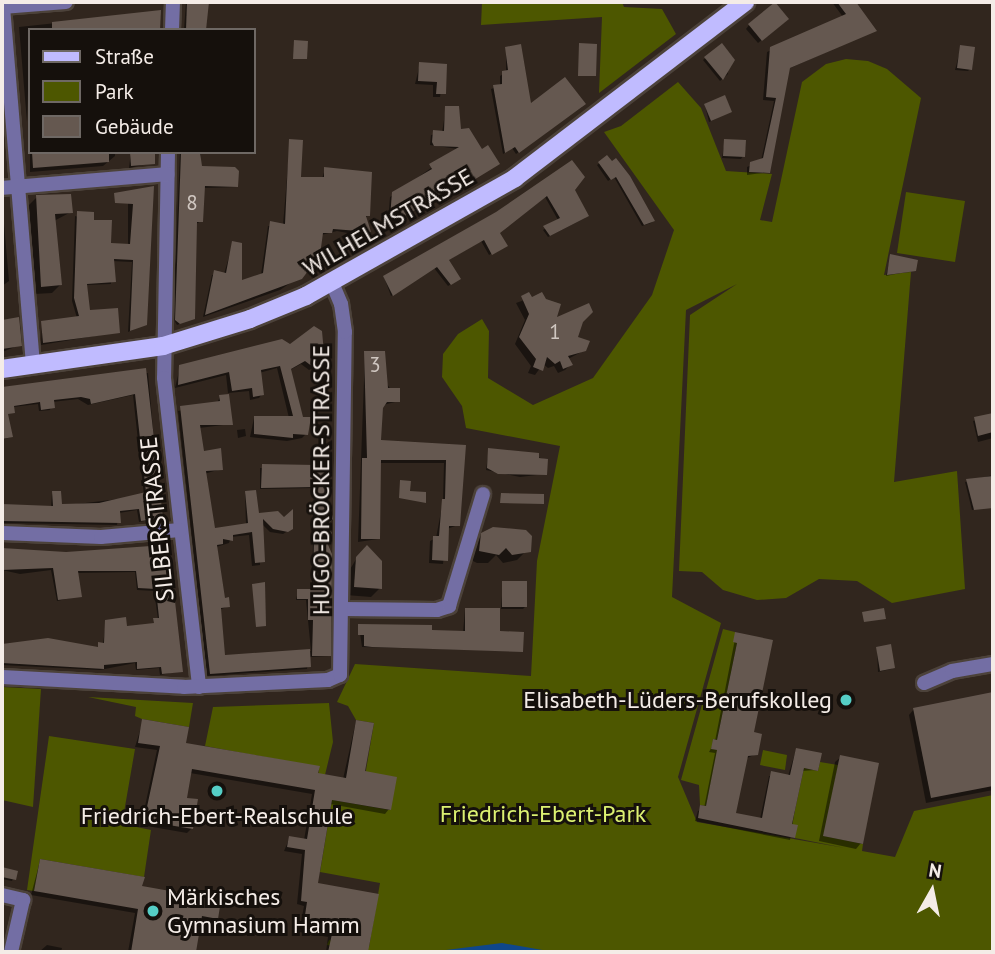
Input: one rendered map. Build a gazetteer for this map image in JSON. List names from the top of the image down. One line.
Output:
{"streets":{"main road":["WILHELMSTRASSE"],"street":["HUGO-BRÖCKER-STRASSE","SILBERSTRASSE"]},"crossings":[["WILHELMSTRASSE","HUGO-BRÖCKER-STRASSE"],["WILHELMSTRASSE","SILBERSTRASSE"],["HUGO-BRÖCKER-STRASSE","SILBERSTRASSE"]],"parks":["Friedrich-Ebert-Park"],"places":["Elisabeth-Lüders-Berufskolleg","Friedrich-Ebert-Realschule","Märkisches Gymnasium Hamm"],"house_numbers":["8","1","3"],"legend":["Straße","Park","Gebäude"],"north":"top"}
